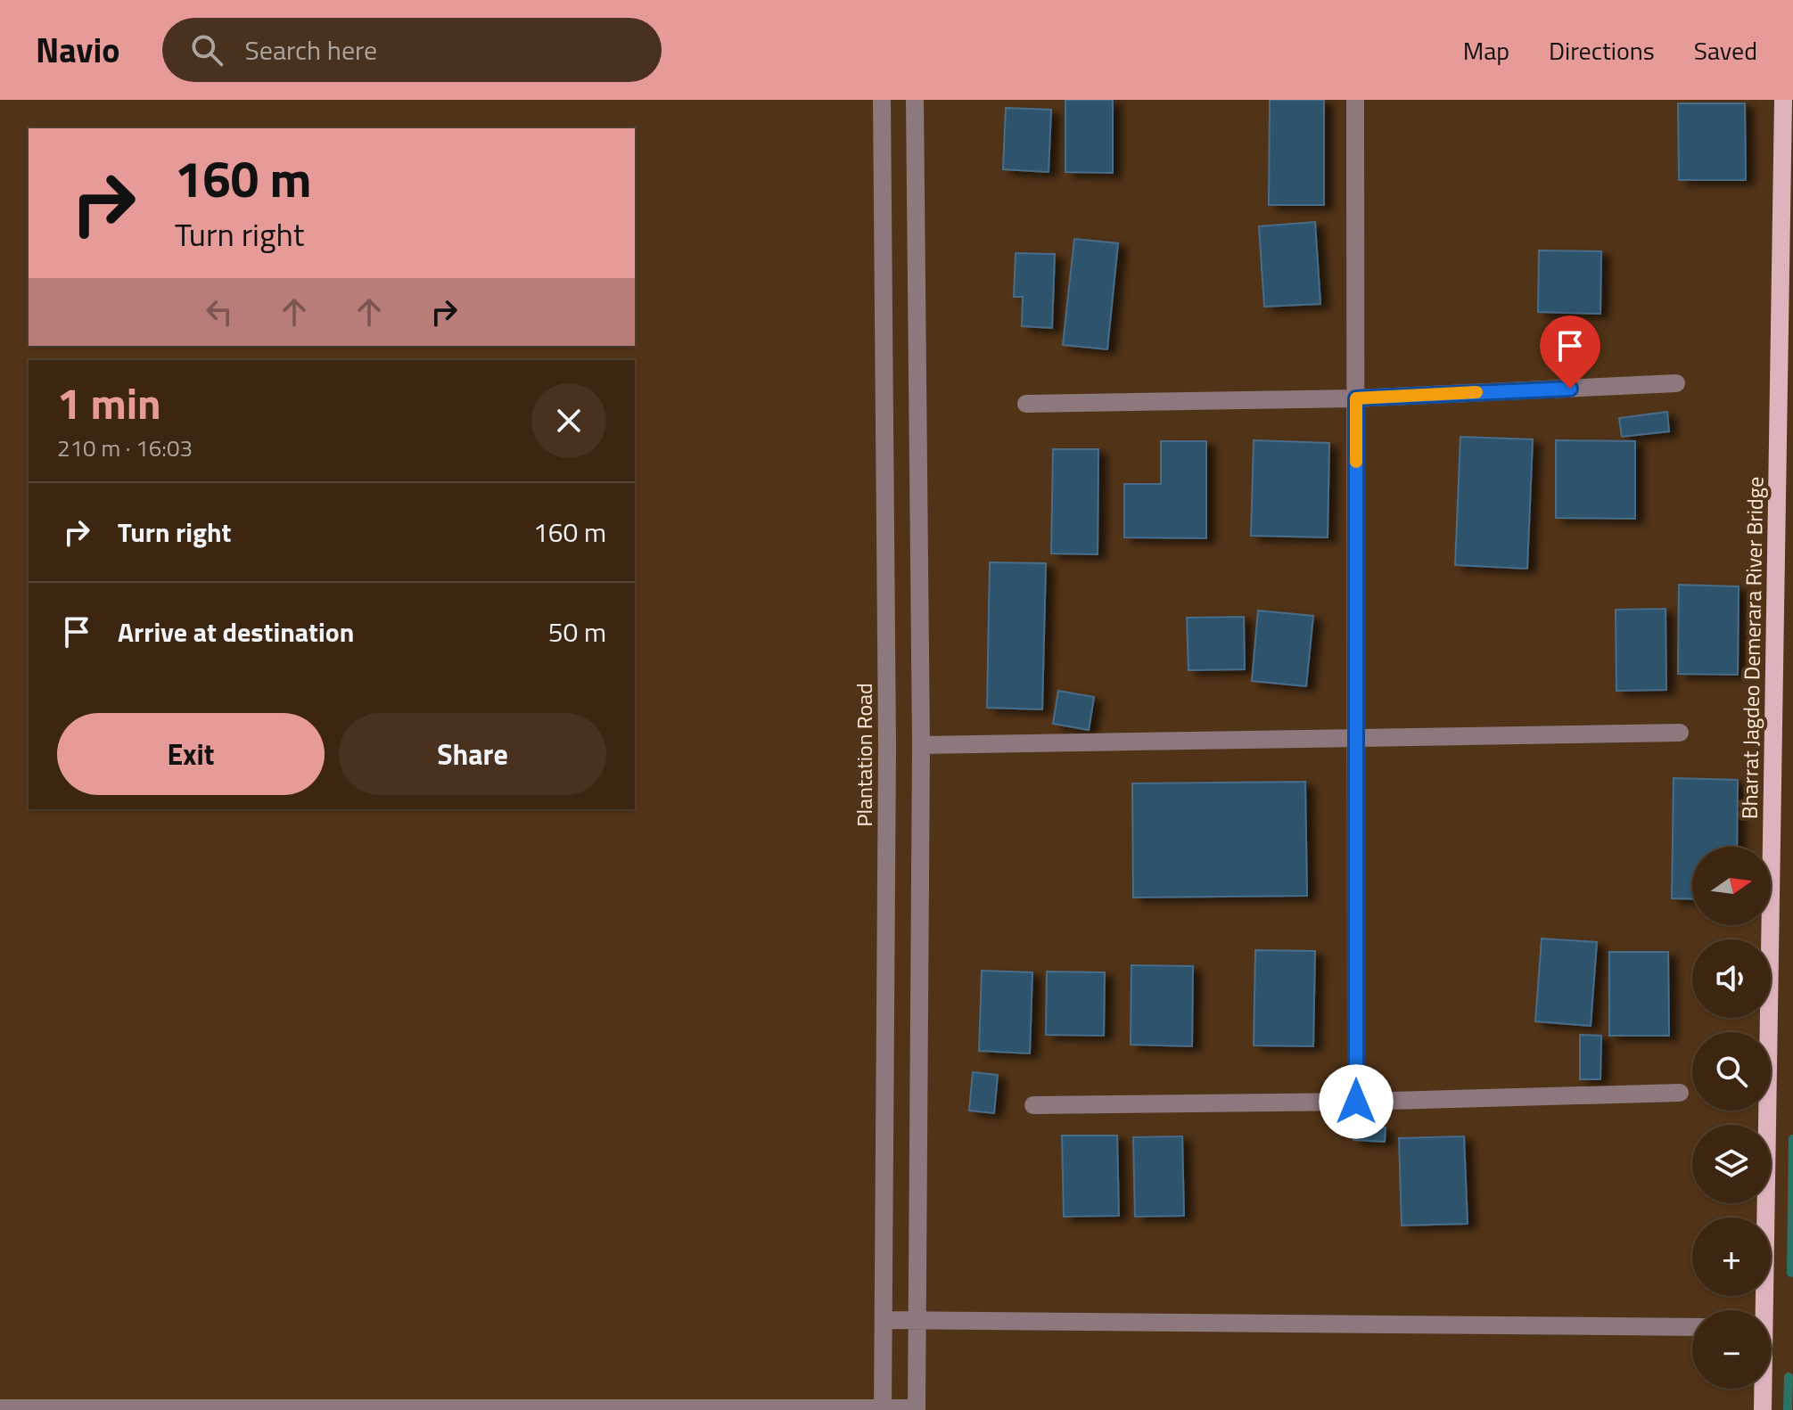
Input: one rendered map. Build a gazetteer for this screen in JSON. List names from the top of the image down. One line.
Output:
{"streets":{"main road":["Bharrat Jagdeo Demerara River Bridge"],"street":["Plantation Road"]},"north":"right","page":{"header":"Navio","search":"Search here","nav":["Map","Directions","Saved"],"turn":["160 m","Turn right"],"heading":["1 min","210 m · 16:03"],"list":[{"name":"Turn right","value":"160 m"},{"name":"Arrive at destination","value":"50 m"}],"buttons":["Exit","Share"],"map_buttons":["+","−"]}}
